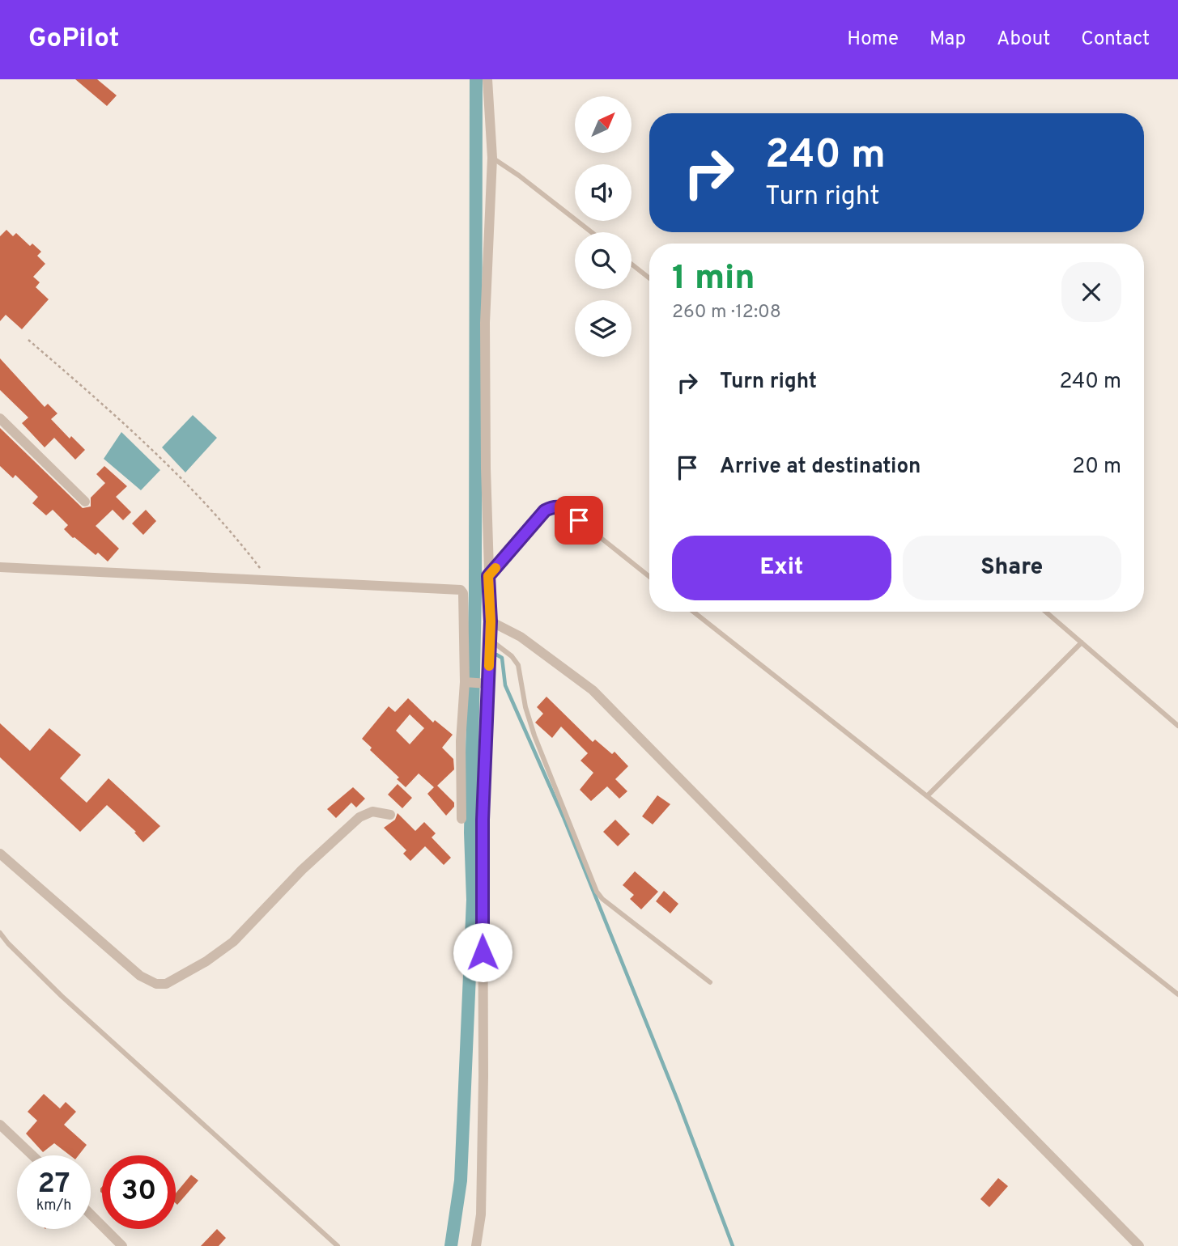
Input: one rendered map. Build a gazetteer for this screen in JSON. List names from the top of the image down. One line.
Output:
{"north":"top right","page":{"header":"GoPilot","nav":["Home","Map","About","Contact"],"turn":["240 m","Turn right"],"heading":["1 min","260 m · 12:08"],"list":[{"name":"Turn right","value":"240 m"},{"name":"Arrive at destination","value":"20 m"}],"buttons":["Exit","Share"],"speed":"27 km/h","limit":"30"}}
